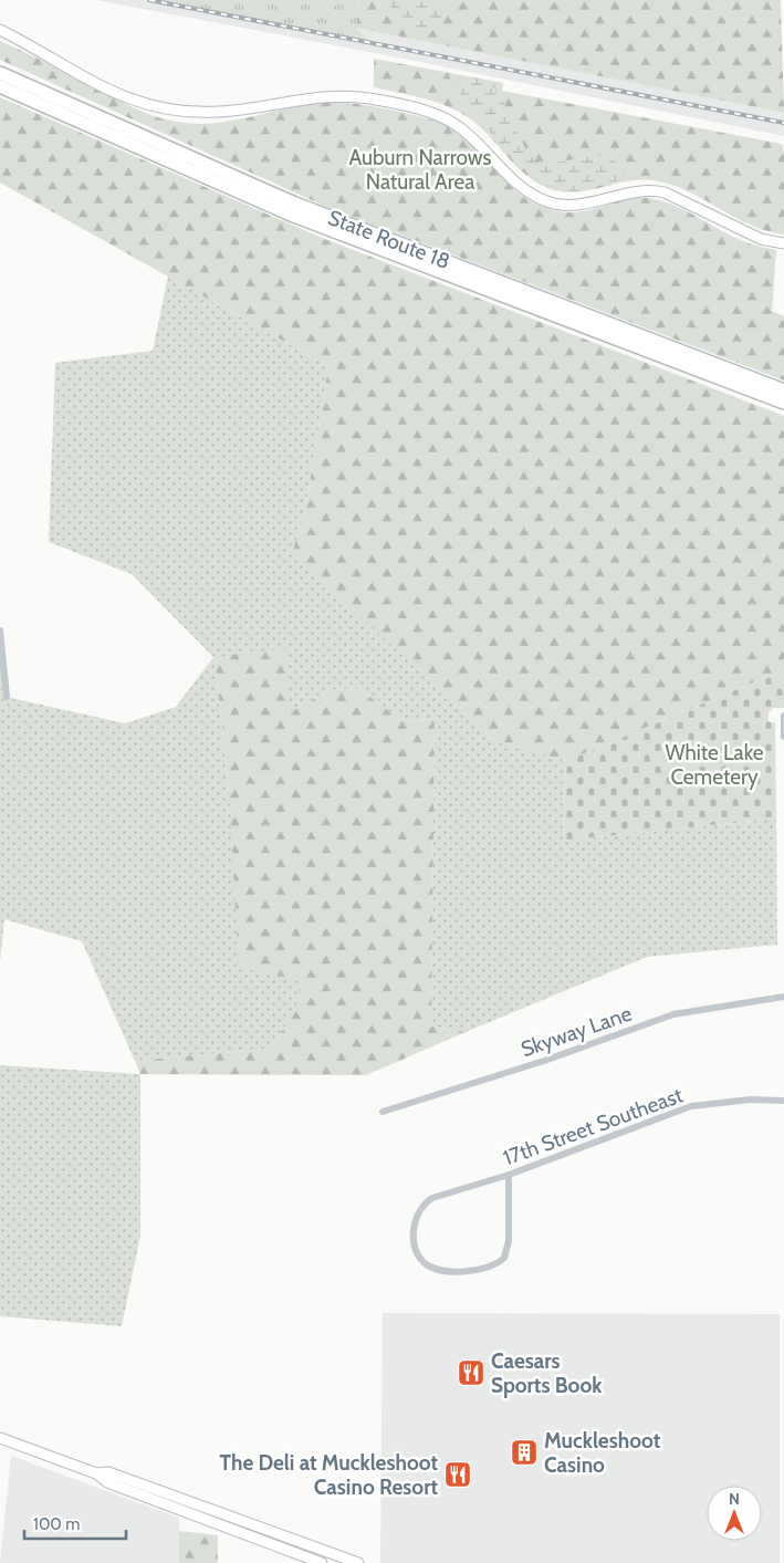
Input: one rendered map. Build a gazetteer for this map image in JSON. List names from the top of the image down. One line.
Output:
{"streets":{"highway":["State Route 18"],"street":["Skyway Lane","17th Street Southeast"]},"parks":["Auburn Narrows Natural Area","White Lake Cemetery"],"places":{"restaurant":["Caesars Sports Book","The Deli at Muckleshoot Casino Resort"],"building":["Muckleshoot Casino"]},"scale_bar":"100 m","north":"top"}
